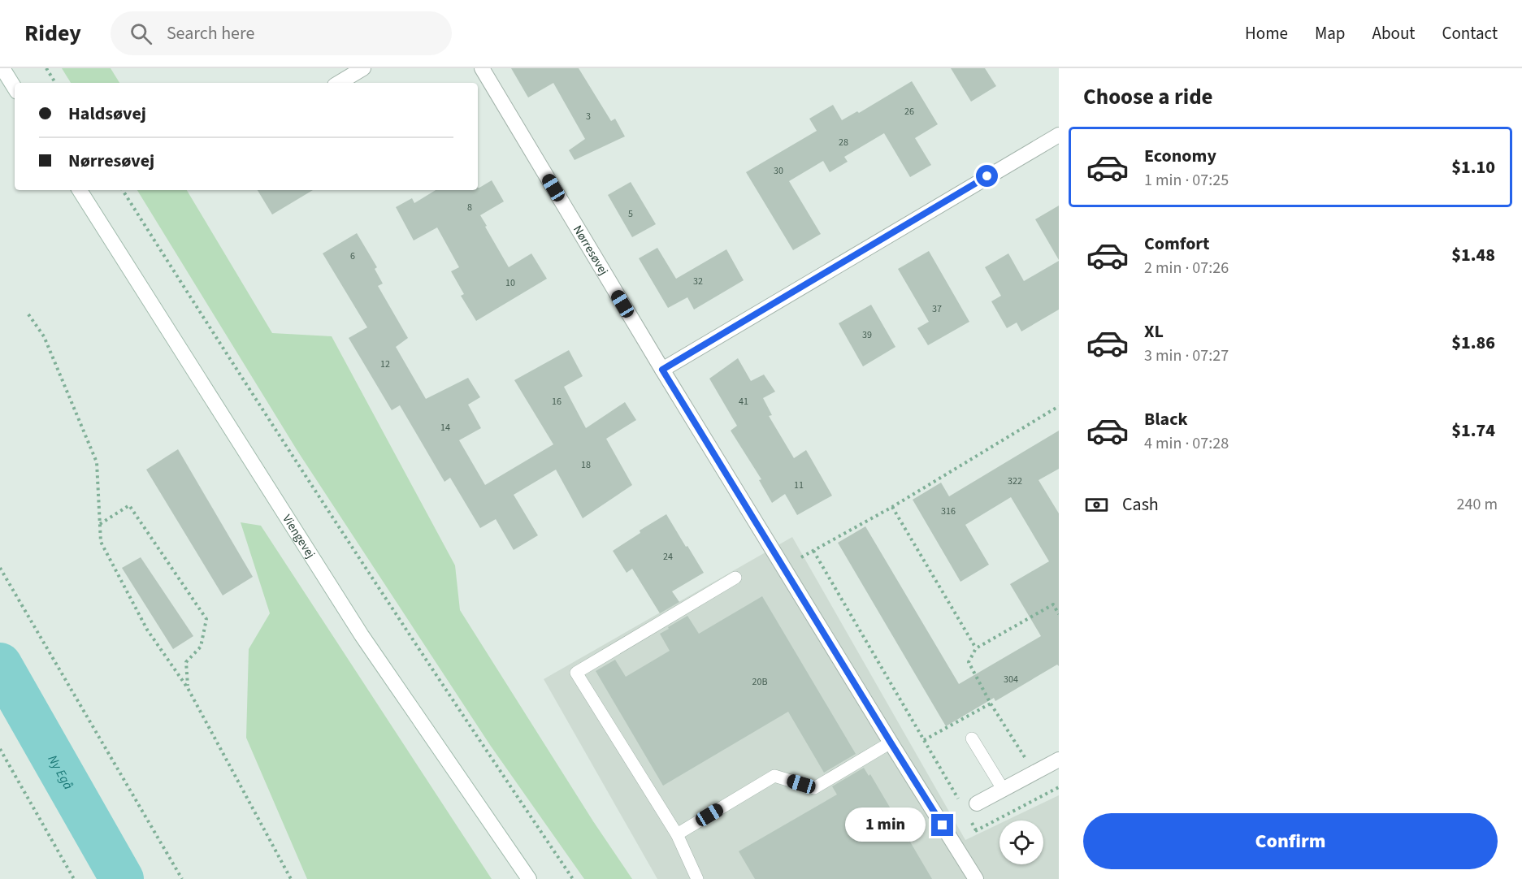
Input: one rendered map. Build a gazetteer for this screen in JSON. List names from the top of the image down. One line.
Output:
{"streets":{"street":["Nørresøvej","Viengevej"]},"water":["Ny Egå"],"house_numbers":["26","3","28","30","8","5","6","32","10","37","39","12","16","41","14","18","322","11","316","24","304","20B"],"page":{"header":"Ridey","search":"Search here","nav":["Home","Map","About","Contact"],"heading":"Choose a ride","banner":["Haldsøvej","Nørresøvej"],"list":[{"name":"Economy","note":"1 min · 07:25","value":"$1.10"},{"name":"Comfort","note":"2 min · 07:26","value":"$1.48"},{"name":"XL","note":"3 min · 07:27","value":"$1.86"},{"name":"Black","note":"4 min · 07:28","value":"$1.74"}],"pay":["Cash","240 m"],"buttons":"Confirm","bubble":"1 min"}}
